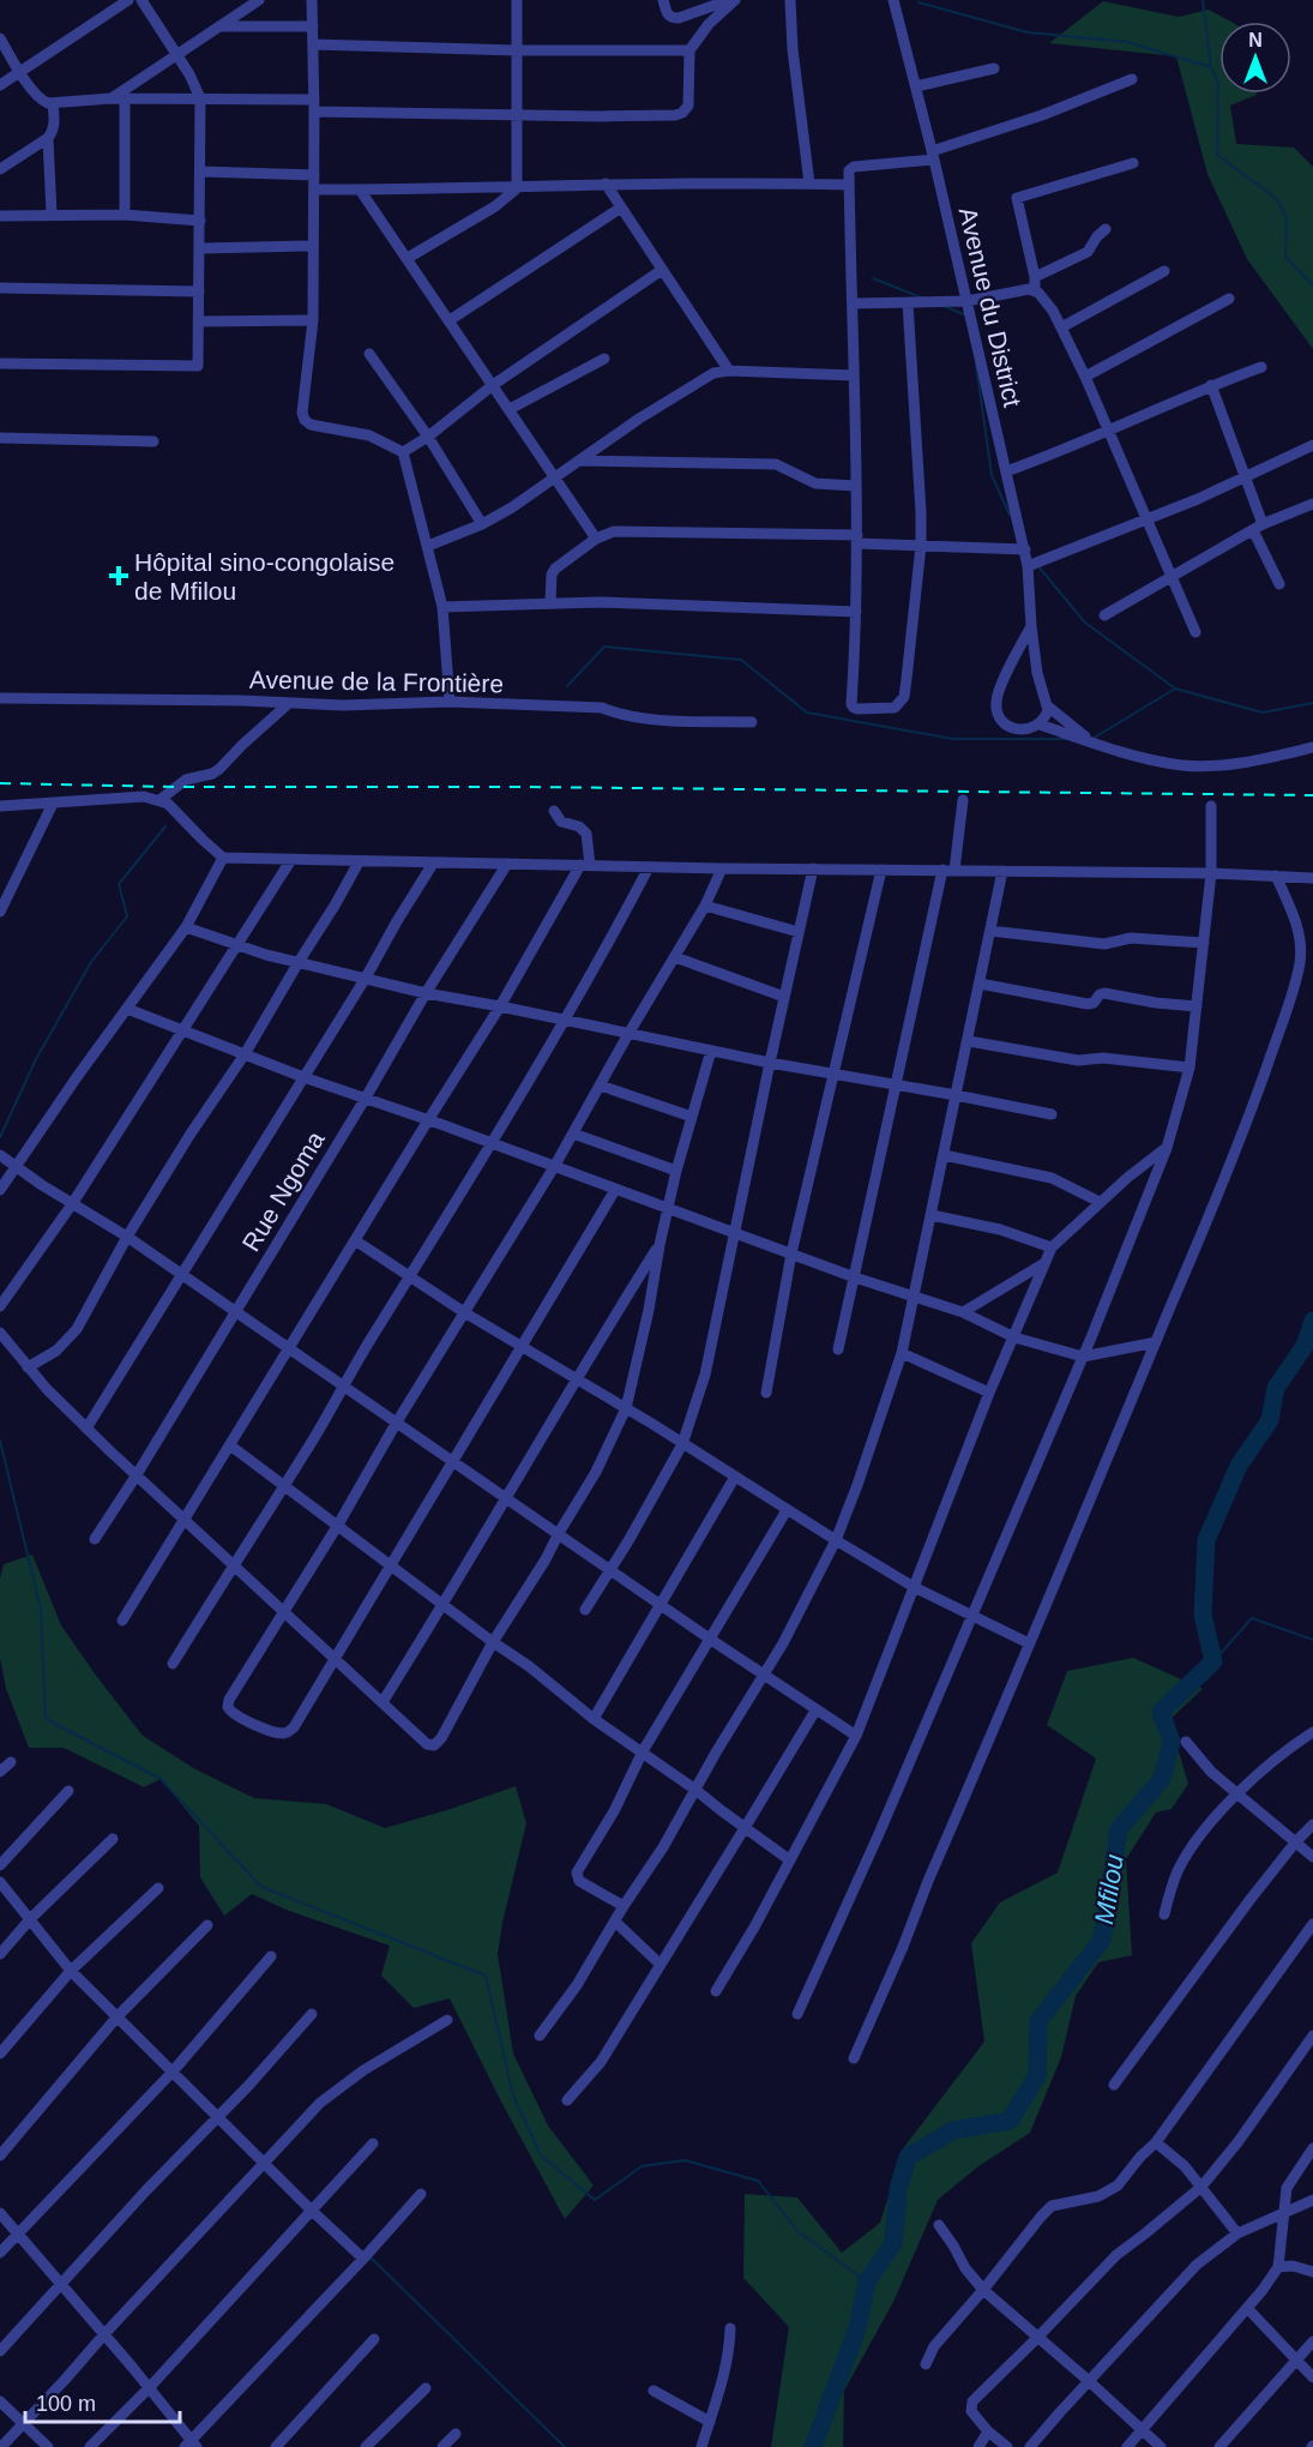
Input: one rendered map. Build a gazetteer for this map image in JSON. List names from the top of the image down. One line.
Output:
{"streets":{"street":["Avenue du District","Avenue de la Frontière","Rue Ngoma"]},"water":["Mfilou"],"places":{"health":["Hôpital sino-congolaise de Mfilou"]},"scale_bar":"100 m","north":"top"}
